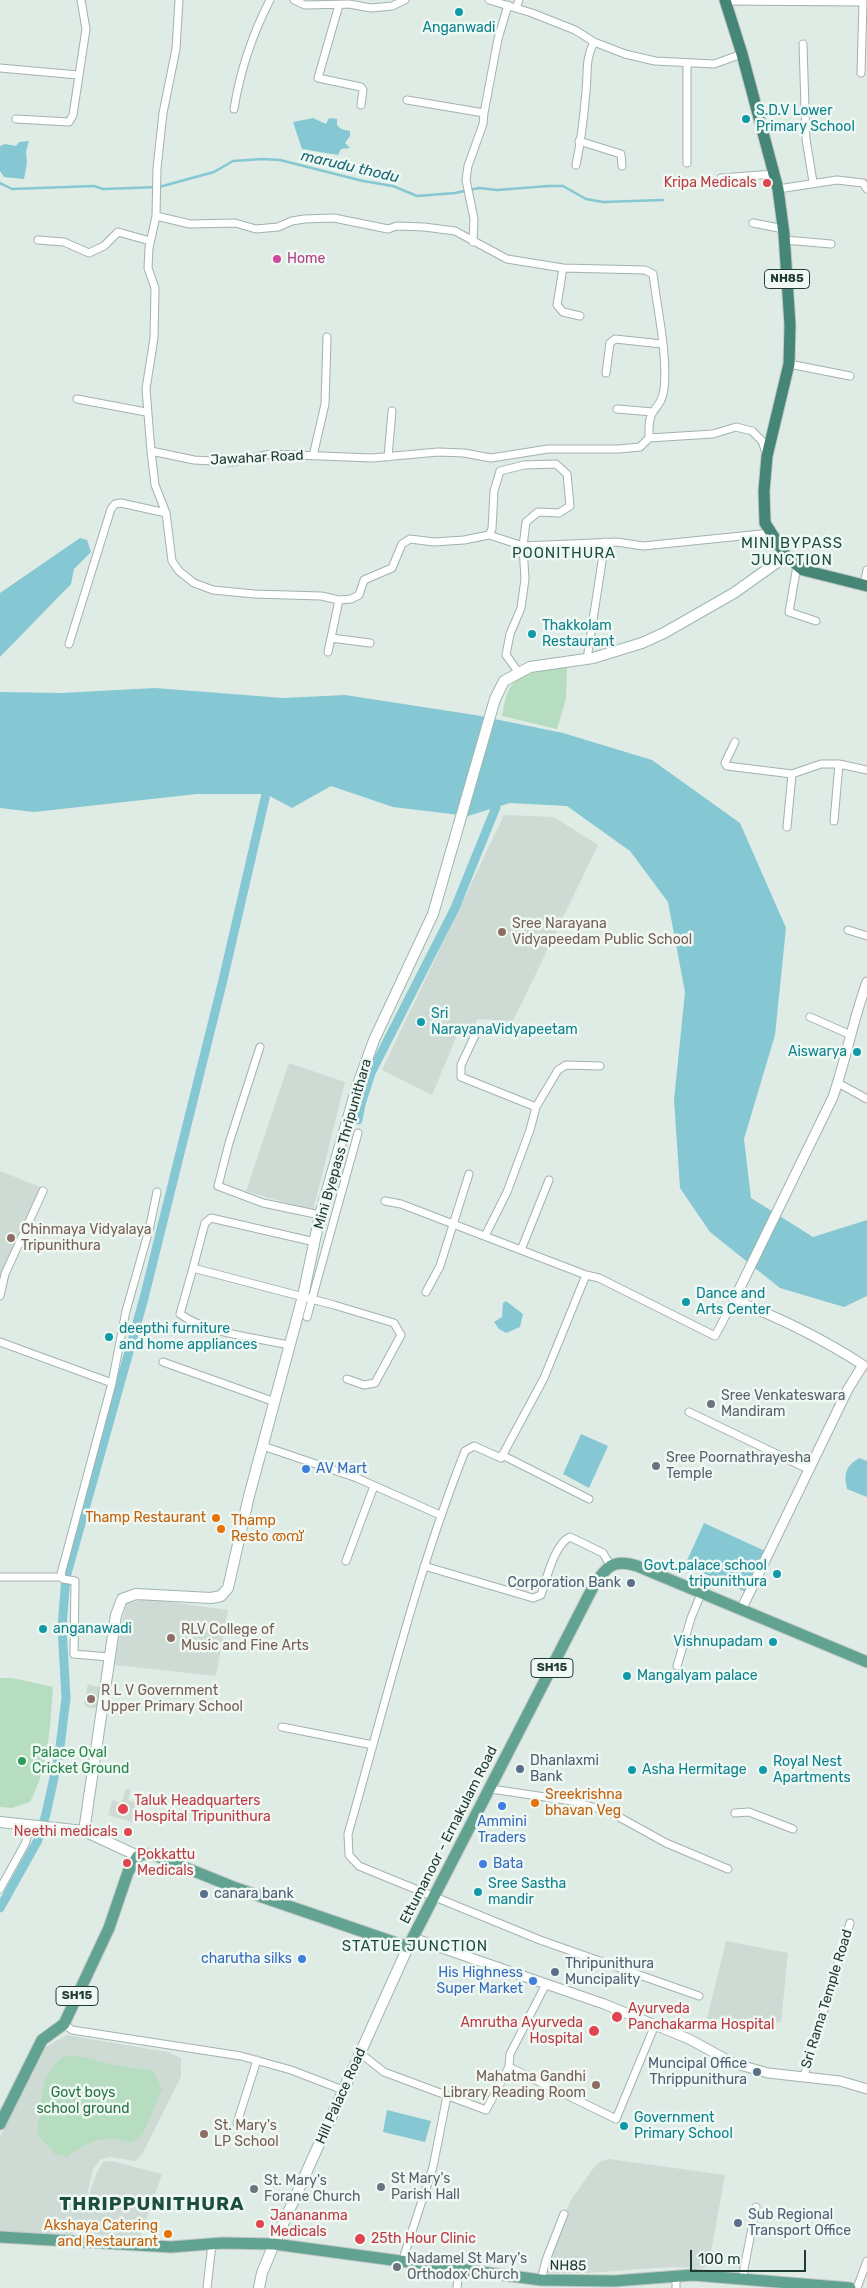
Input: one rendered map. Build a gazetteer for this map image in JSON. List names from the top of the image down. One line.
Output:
{"streets":{"highway":["NH85"],"main road":["Mini Byepass Thripunithara","SH15","Ettumanoor - Ernakulam Road","Hill Palace Road"],"street":["Jawahar Road","Sri Rama Temple Road"]},"crossings":[["NH85","Jawahar Road"],["NH85","Mini Byepass Thripunithara"],["NH85","Hill Palace Road"],["Ettumanoor - Ernakulam Road","Hill Palace Road"]],"districts":["MINI BYPASS JUNCTION","POONITHURA","STATUE JUNCTION","THRIPPUNITHURA"],"water":["marudu thodu"],"parks":["Govt boys school ground"],"places":["Anganwadi","S.D.V Lower Primary School","Kripa Medicals","Home","Thakkolam Restaurant","Sree Narayana Vidyapeedam Public School","Sri NarayanaVidyapeetam","Aiswarya","Chinmaya Vidyalaya Tripunithura","Dance and Arts Center","deepthi furniture and home appliances","Sree Venkateswara Mandiram","Sree Poornathrayesha Temple","AV Mart","Thamp Restaurant","Thamp Resto തമ്പ്","Govt.palace school tripunithura","Corporation Bank","anganawadi","RLV College of Music and Fine Arts","Vishnupadam","Mangalyam palace","R L V Government Upper Primary School","Palace Oval Cricket Ground","Dhanlaxmi Bank","Asha Hermitage","Royal Nest Apartments","Sreekrishna bhavan Veg","Ammini Traders","Taluk Headquarters Hospital Tripunithura","Neethi medicals","Pokkattu Medicals","Bata","Sree Sastha mandir","canara bank","charutha silks","Thripunithura Muncipality","His Highness Super Market","Ayurveda Panchakarma Hospital","Amrutha Ayurveda Hospital","Muncipal Office Thrippunithura","Mahatma Gandhi Library Reading Room","Government Primary School","St. Mary's LP School","St Mary's Parish Hall","St. Mary's Forane Church","Sub Regional Transport Office","Janananma Medicals","Akshaya Catering and Restaurant","25th Hour Clinic","Nadamel St Mary's Orthodox Church"],"scale_bar":"100 m"}
